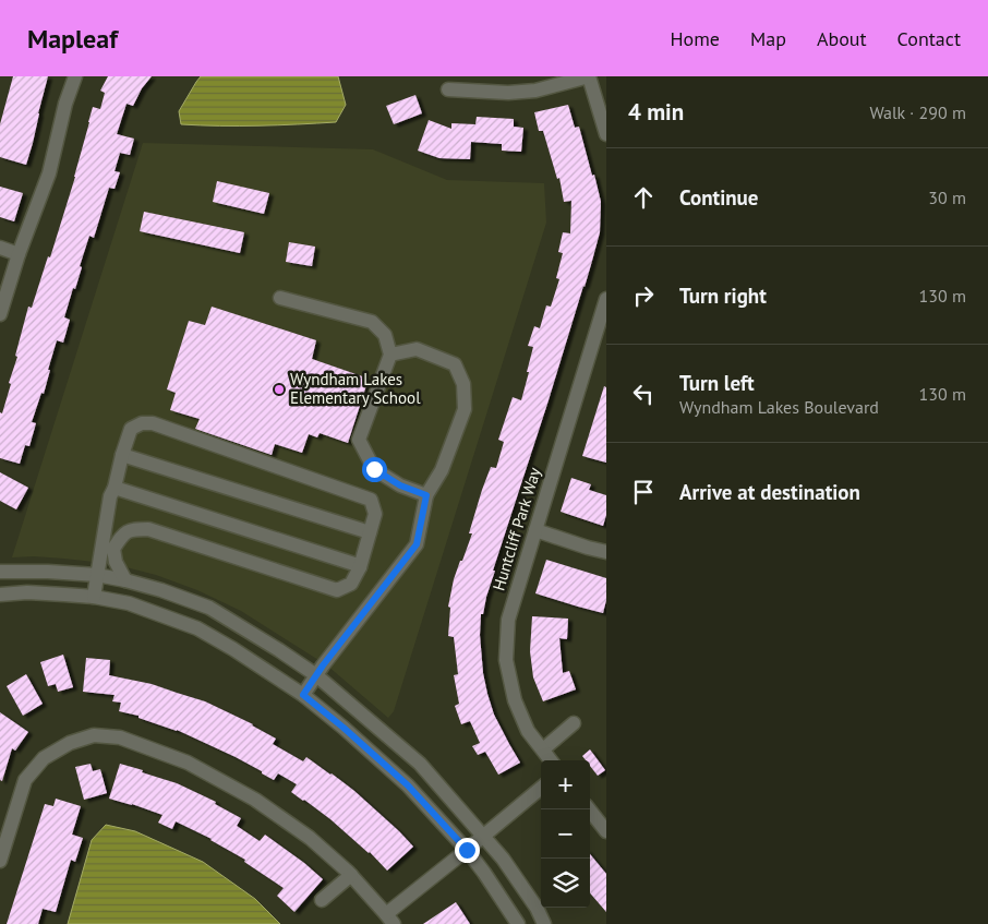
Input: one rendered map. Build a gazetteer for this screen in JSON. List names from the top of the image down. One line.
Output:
{"streets":{"street":["Huntcliff Park Way"]},"places":["Wyndham Lakes Elementary School"],"page":{"header":"Mapleaf","nav":["Home","Map","About","Contact"],"heading":["4 min","Walk · 290 m"],"list":[["Continue","30 m"],["Turn right","130 m"],["Turn left","Wyndham Lakes Boulevard","130 m"],"Arrive at destination"],"map_buttons":["+","−"]}}
